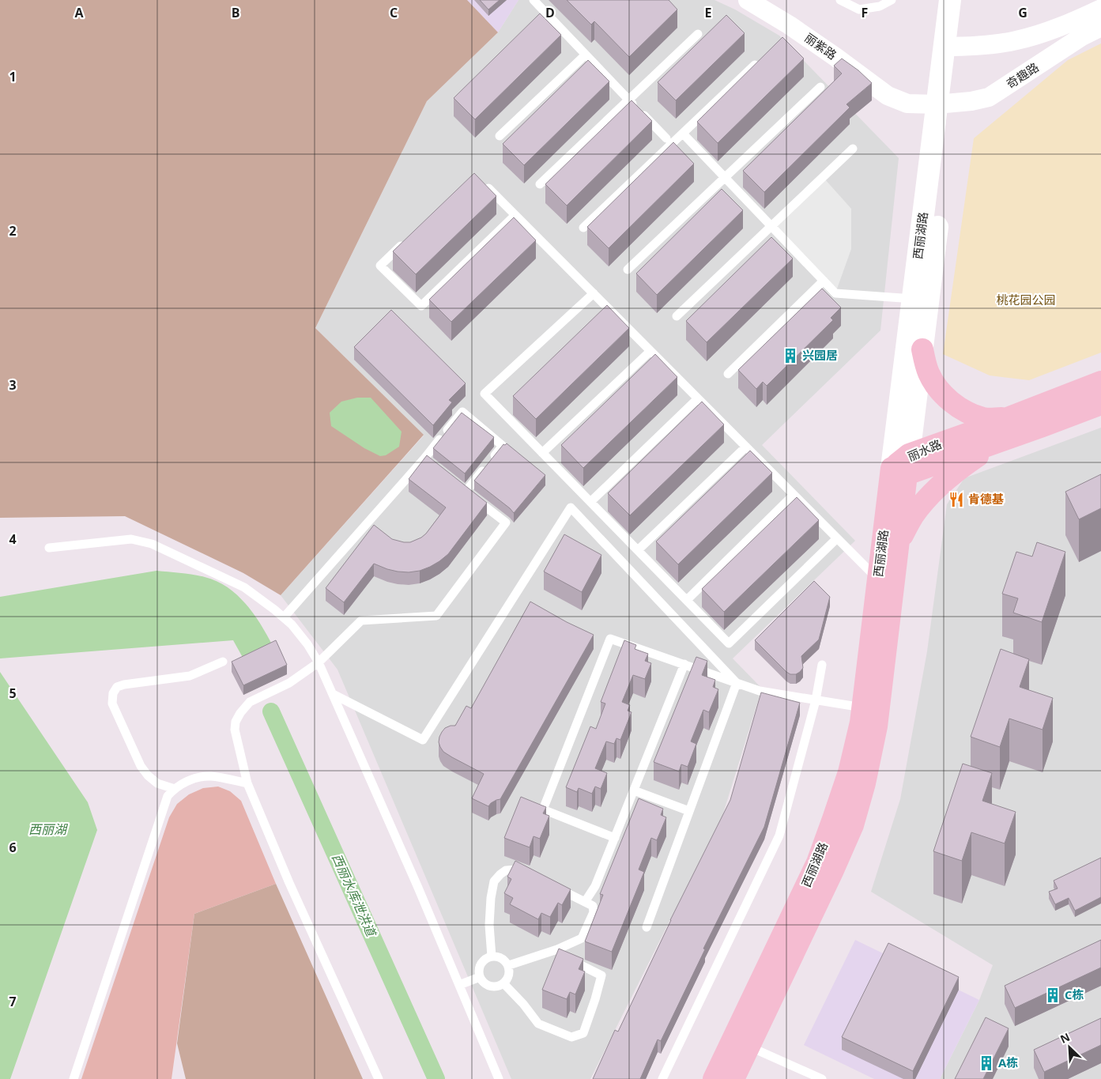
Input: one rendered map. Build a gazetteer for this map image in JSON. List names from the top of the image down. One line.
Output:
{"streets":{"main road":["西丽湖路","丽水路"],"street":["丽紫路","奇趣路"]},"crossings":[["丽紫路","奇趣路"],["丽紫路","西丽湖路"],["奇趣路","西丽湖路"],["西丽湖路","丽水路"]],"water":["西丽湖","西丽水库泄洪道"],"parks":["桃花园公园"],"places":{"building":["兴园居","C栋","A栋"],"restaurant":["肯德基"]},"north":"top left","grid":{"columns":["A","B","C","D","E","F","G"],"rows":["1","2","3","4","5","6","7"]}}
